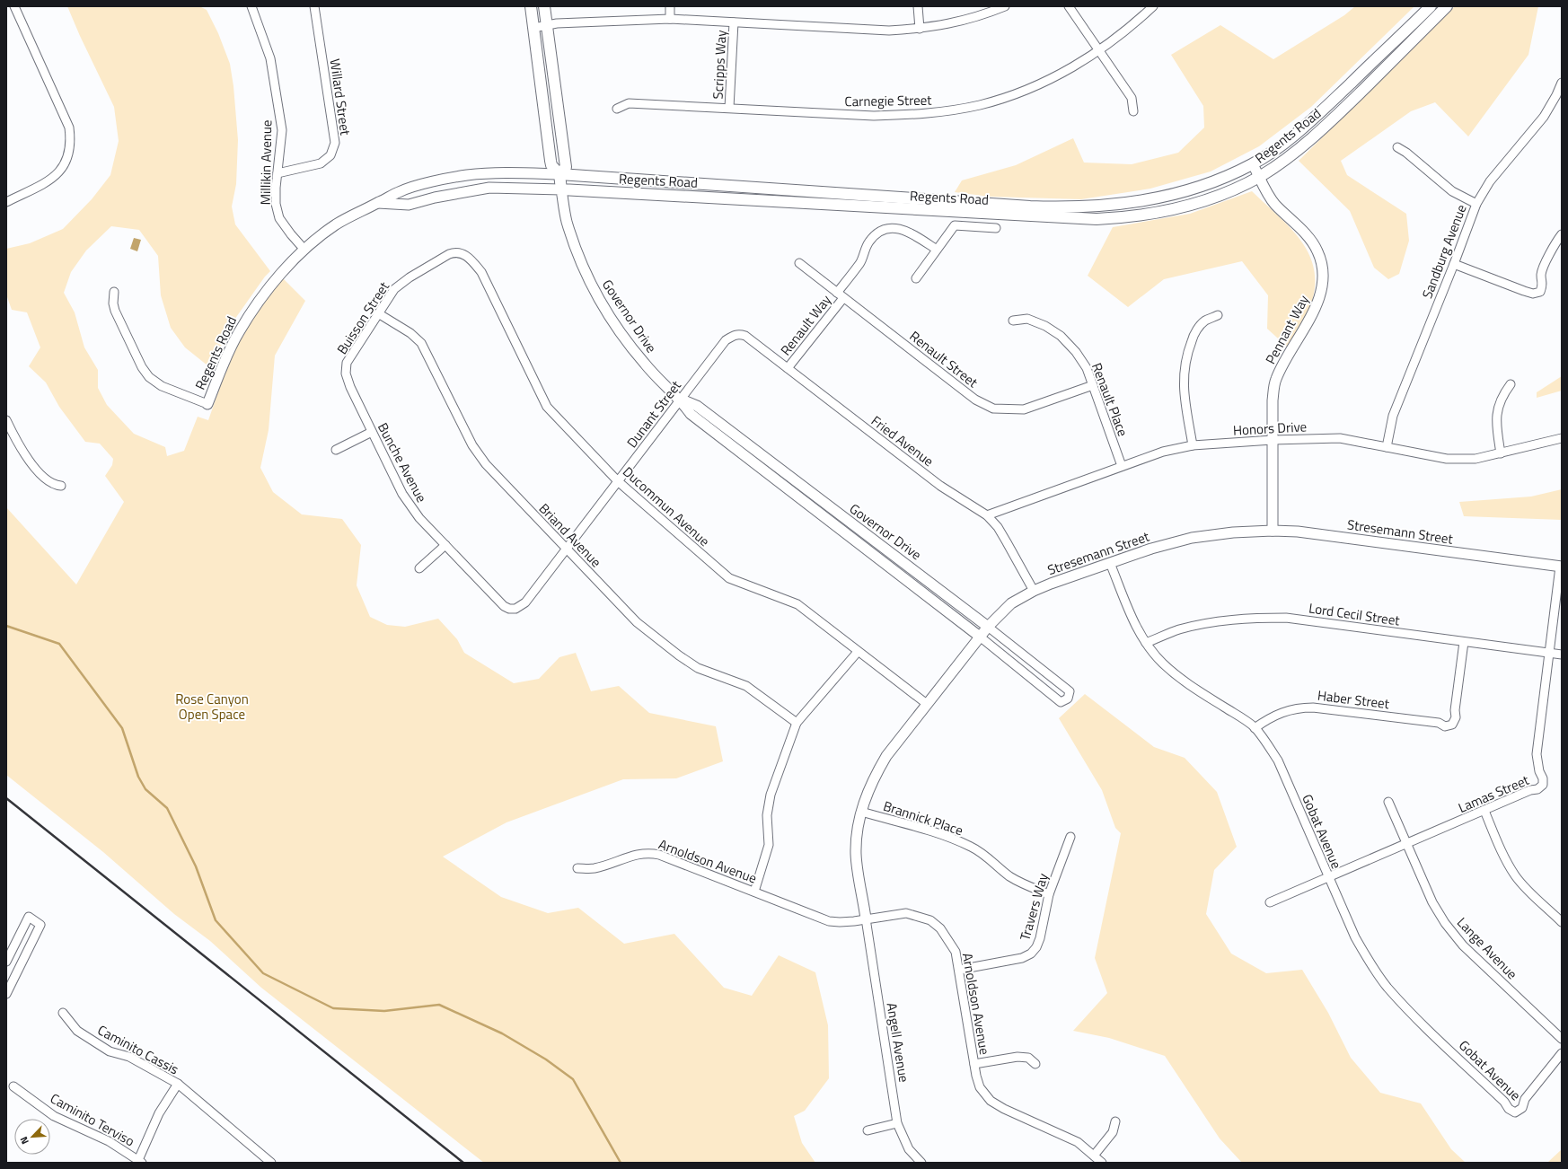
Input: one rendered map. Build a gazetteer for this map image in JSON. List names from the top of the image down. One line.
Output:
{"streets":{"main road":["Regents Road","Governor Drive"],"street":["Scripps Way","Willard Street","Carnegie Street","Millikin Avenue","Sandburg Avenue","Buisson Street","Renault Way","Pennant Way","Renault Street","Renault Place","Dunant Street","Honors Drive","Fried Avenue","Bunche Avenue","Ducommun Avenue","Stresemann Street","Briand Avenue","Lord Cecil Street","Haber Street","Lamas Street","Brannick Place","Gobat Avenue","Arnoldson Avenue","Travers Way","Lange Avenue","Angell Avenue","Caminito Cassis","Caminito Terviso"]},"crossings":[["Scripps Way","Carnegie Street"],["Willard Street","Millikin Avenue"],["Regents Road","Millikin Avenue"],["Regents Road","Governor Drive"],["Regents Road","Pennant Way"],["Sandburg Avenue","Honors Drive"],["Governor Drive","Dunant Street"],["Governor Drive","Stresemann Street"],["Buisson Street","Bunche Avenue"],["Buisson Street","Ducommun Avenue"],["Buisson Street","Briand Avenue"],["Renault Way","Renault Street"],["Renault Way","Fried Avenue"],["Pennant Way","Honors Drive"],["Pennant Way","Stresemann Street"],["Renault Street","Renault Place"],["Renault Place","Honors Drive"],["Dunant Street","Fried Avenue"],["Dunant Street","Bunche Avenue"],["Dunant Street","Ducommun Avenue"],["Dunant Street","Briand Avenue"],["Honors Drive","Fried Avenue"],["Fried Avenue","Stresemann Street"],["Ducommun Avenue","Stresemann Street"],["Stresemann Street","Lamas Street"],["Stresemann Street","Brannick Place"],["Stresemann Street","Gobat Avenue"],["Stresemann Street","Arnoldson Avenue"],["Stresemann Street","Angell Avenue"],["Lord Cecil Street","Haber Street"],["Lord Cecil Street","Lamas Street"],["Lord Cecil Street","Gobat Avenue"],["Haber Street","Gobat Avenue"],["Lamas Street","Gobat Avenue"],["Lamas Street","Lange Avenue"],["Brannick Place","Travers Way"],["Arnoldson Avenue","Travers Way"],["Arnoldson Avenue","Angell Avenue"]],"parks":["Rose Canyon Open Space"],"north":"bottom left"}
